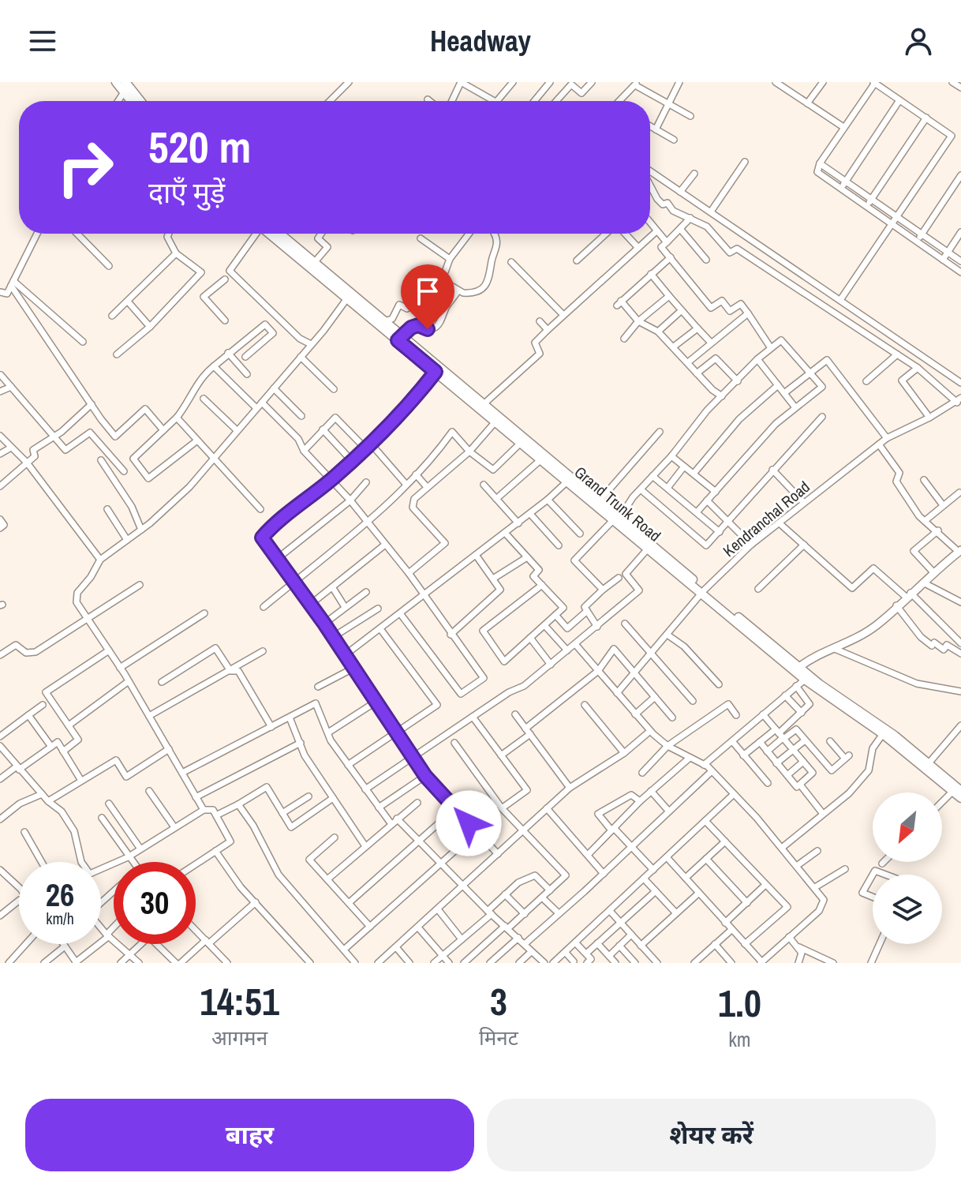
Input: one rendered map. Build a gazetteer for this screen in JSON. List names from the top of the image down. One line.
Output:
{"streets":{"highway":["Grand Trunk Road"],"street":["Kendranchal Road"]},"crossings":[["Grand Trunk Road","Kendranchal Road"]],"north":"bottom left","page":{"header":"Headway","turn":["520 m","दाएँ मुड़ें"],"speed":"26 km/h","limit":"30","eta":["14:51","आगमन","3","मिनट","1.0","km"],"buttons":["बाहर","शेयर करें"]}}
